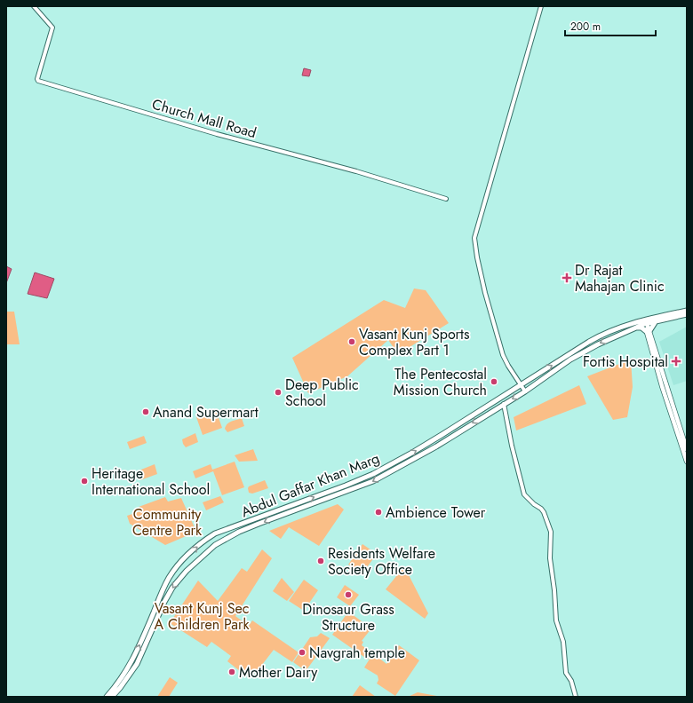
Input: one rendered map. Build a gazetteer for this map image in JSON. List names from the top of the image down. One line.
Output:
{"streets":{"main road":["Abdul Gaffar Khan Marg"],"street":["Church Mall Road"]},"parks":["Community Centre Park","Vasant Kunj Sec A Children Park"],"places":{"health":["Dr Rajat Mahajan Clinic","Fortis Hospital"],"other":["Vasant Kunj Sports Complex Part 1","The Pentecostal Mission Church","Deep Public School","Anand Supermart","Heritage International School","Ambience Tower","Residents Welfare Society Office","Dinosaur Grass Structure","Navgrah temple","Mother Dairy"]},"scale_bar":"200 m"}
